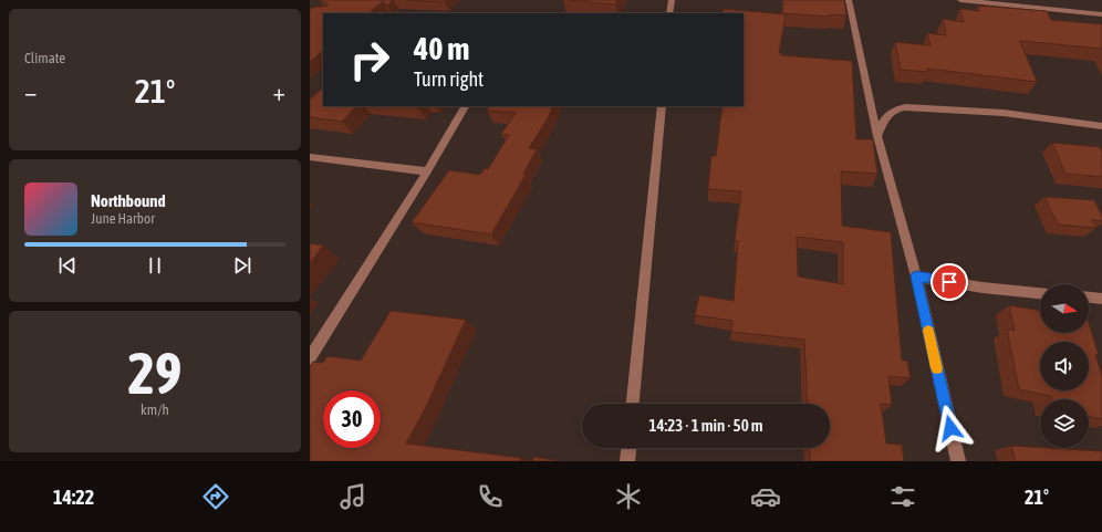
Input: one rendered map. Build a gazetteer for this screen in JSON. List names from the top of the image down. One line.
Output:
{"north":"right","page":{"tile":["Climate",["29","km/h"]],"turn":["40 m","Turn right"],"heat":["−","21°","+"],"song":["Northbound","June Harbor"],"limit":"30","trip":"14:23 · 1 min · 50 m","tabs":["14:22","21°"]}}
